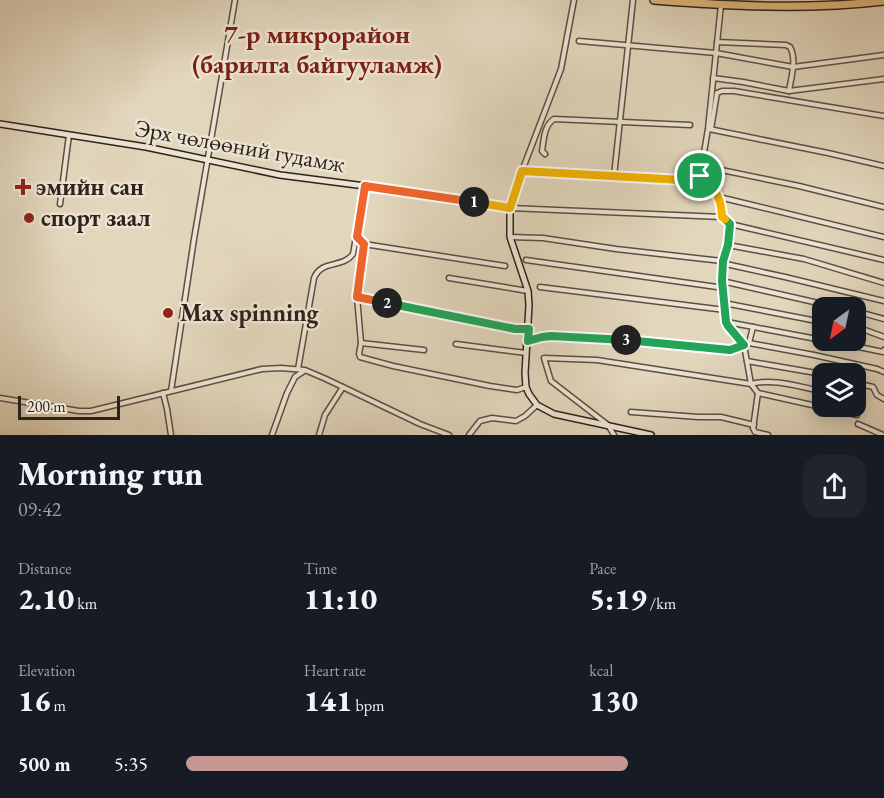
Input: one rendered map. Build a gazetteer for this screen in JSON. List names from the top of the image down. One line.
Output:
{"streets":{"main road":["Эрх чөлөөний гудамж"]},"districts":["7-р микрорайон (барилга байгууламж)"],"places":{"health":["эмийн сан"],"other":["спорт заал","Max spinning"]},"scale_bar":"200 m","north":"bottom left","page":{"pins":["1","2","3"],"scale":"200 m","heading":["Morning run","09:42"],"stats":[["Distance","2.10 km"],["Time","11:10"],["Pace","5:19 /km"],["Elevation","16 m"],["Heart rate","141 bpm"],["kcal","130"]],"list":[{"name":"500 m","note":"5:35"}]}}
